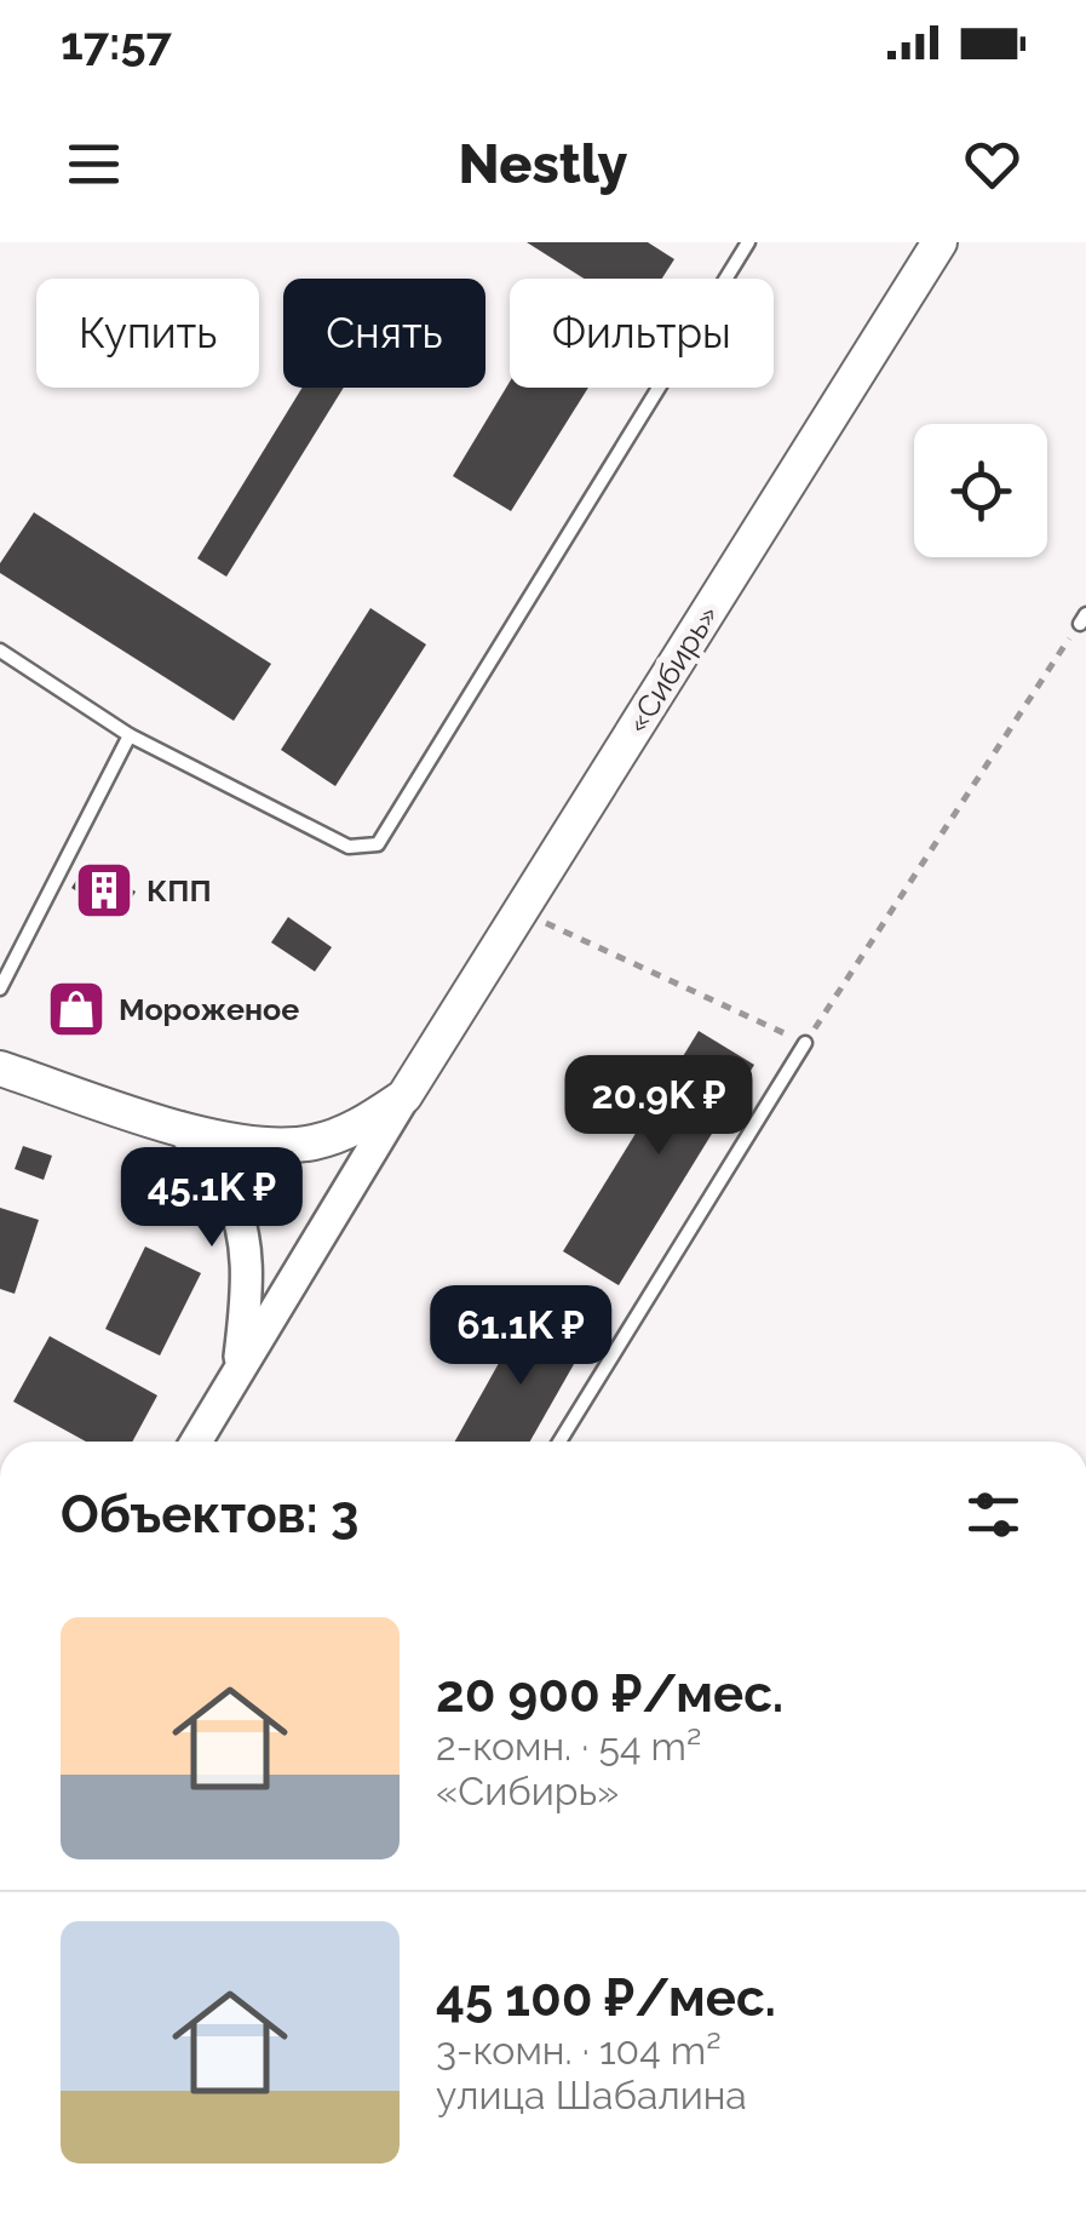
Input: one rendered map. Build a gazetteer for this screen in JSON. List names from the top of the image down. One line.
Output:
{"streets":{"main road":["«Сибирь»"]},"places":{"building":["КПП"],"shop":["Мороженое"]},"page":{"status":"17:57","header":"Nestly","chip":["Купить","Снять","Фильтры"],"price":["20.9K ₽","45.1K ₽","61.1K ₽"],"heading":"Объектов: 3","list":[{"name":"20 900 ₽/мес.","note":"2-комн. · 54 m² · «Сибирь»"},{"name":"45 100 ₽/мес.","note":"3-комн. · 104 m² · улица Шабалина"}]}}
